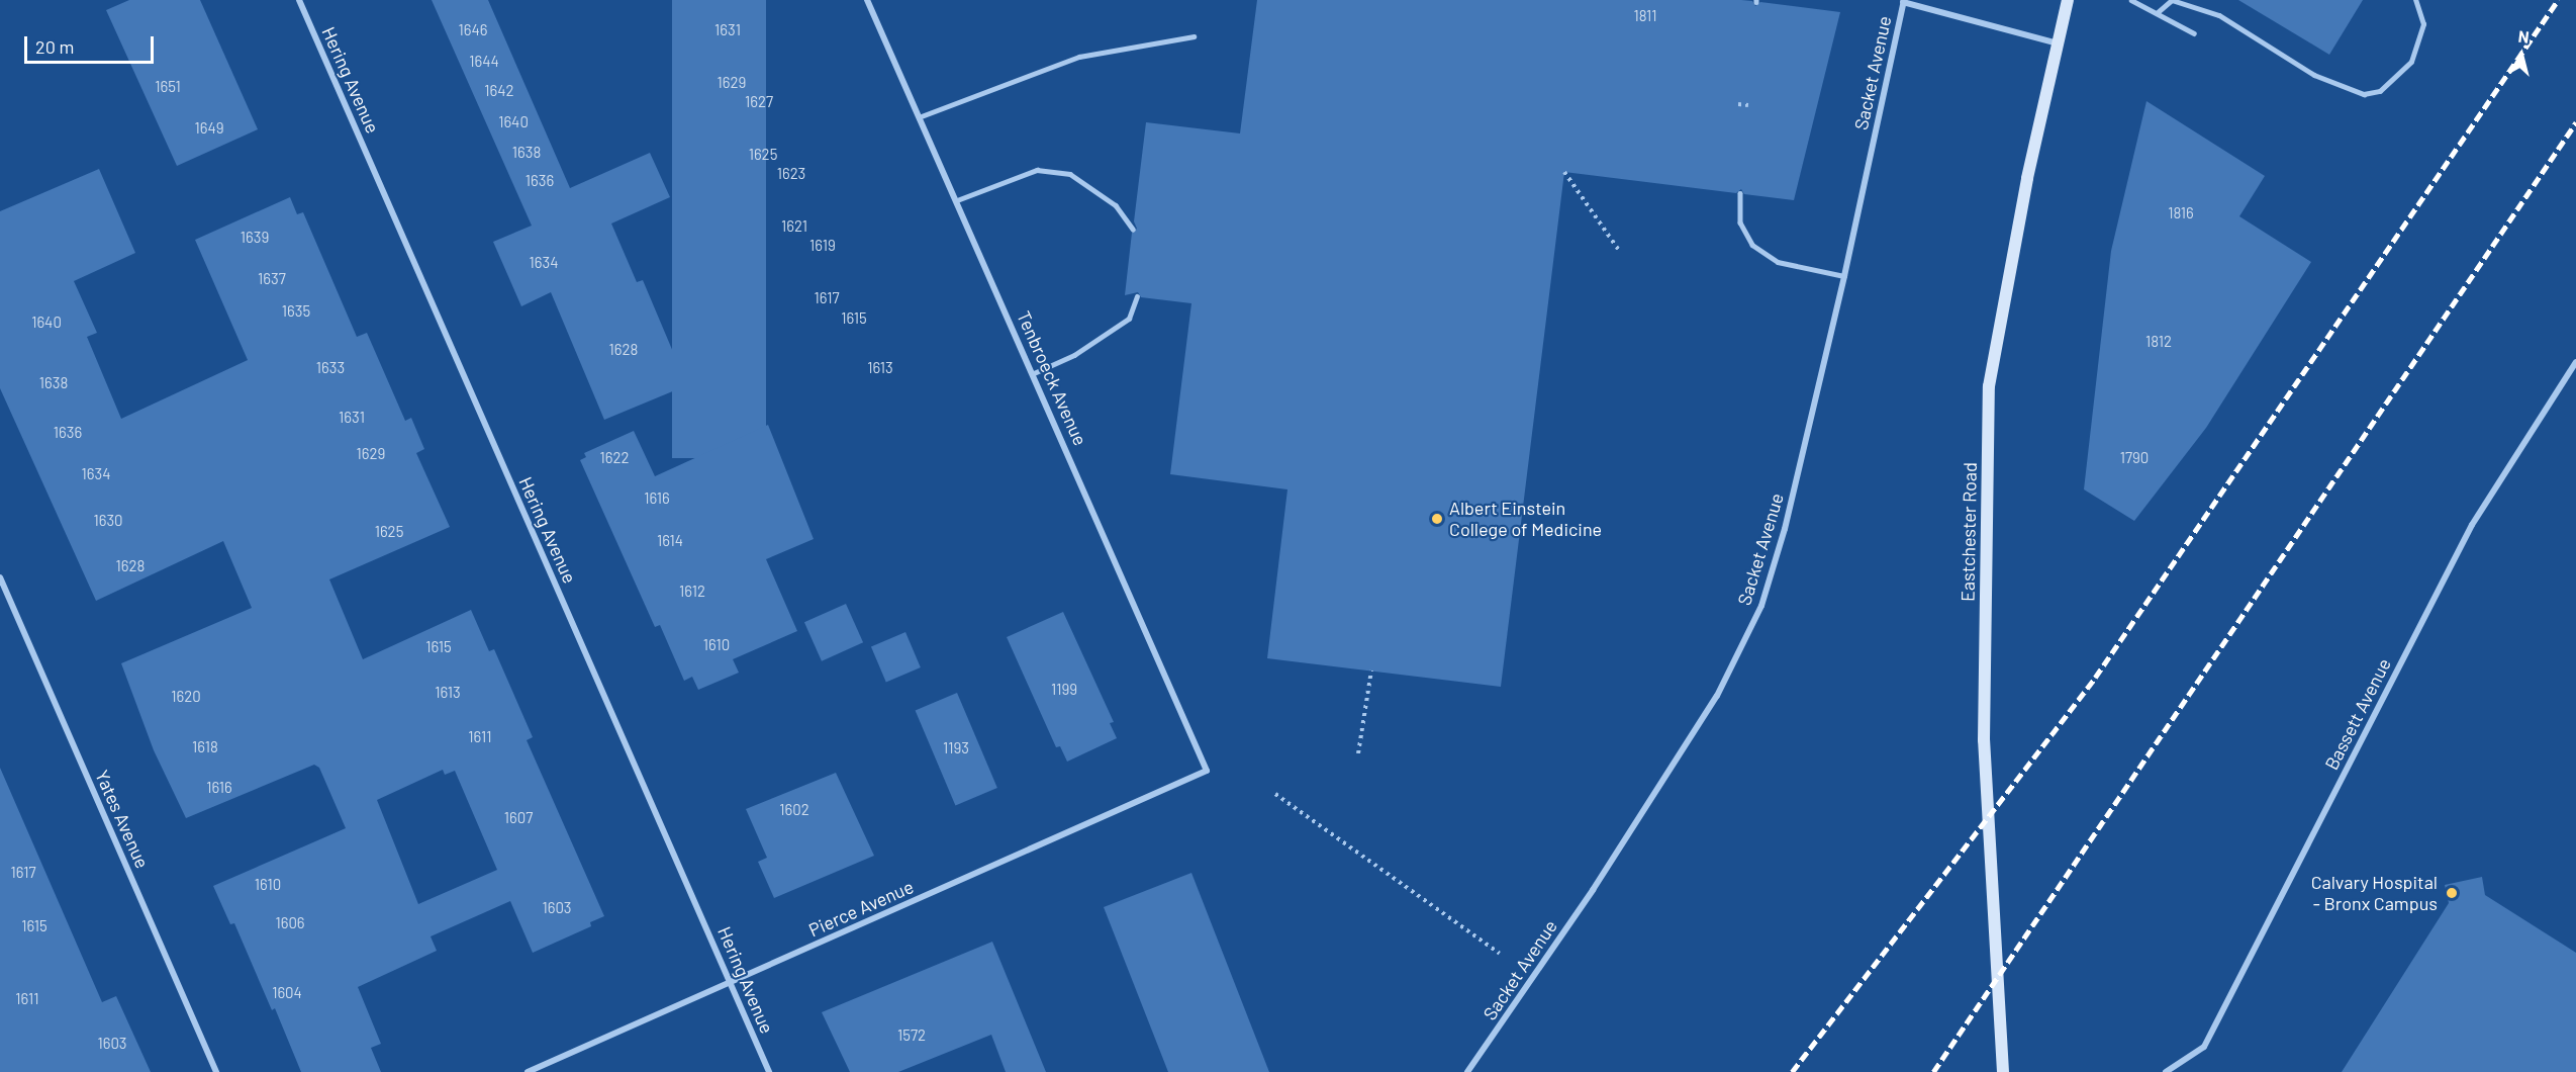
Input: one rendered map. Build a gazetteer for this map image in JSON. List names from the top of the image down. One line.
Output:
{"streets":{"main road":["Eastchester Road"],"street":["Sacket Avenue","Hering Avenue","Tenbroeck Avenue","Bassett Avenue","Yates Avenue","Pierce Avenue"]},"crossings":[["Hering Avenue","Pierce Avenue"],["Tenbroeck Avenue","Pierce Avenue"]],"places":["Albert Einstein College of Medicine","Calvary Hospital - Bronx Campus"],"house_numbers":["1811","1646","1631","1644","1629","1651","1642","1627","1640","1649","1638","1625","1623","1636","1816","1621","1639","1619","1634","1637","1617","1635","1615","1640","1812","1628","1633","1613","1638","1631","1636","1629","1622","1790","1634","1616","1630","1625","1614","1628","1612","1610","1615","1199","1613","1620","1611","1618","1193","1616","1602","1607","1617","1610","1603","1606","1615","1604","1611","1572","1603"],"scale_bar":"20 m","north":"top"}
